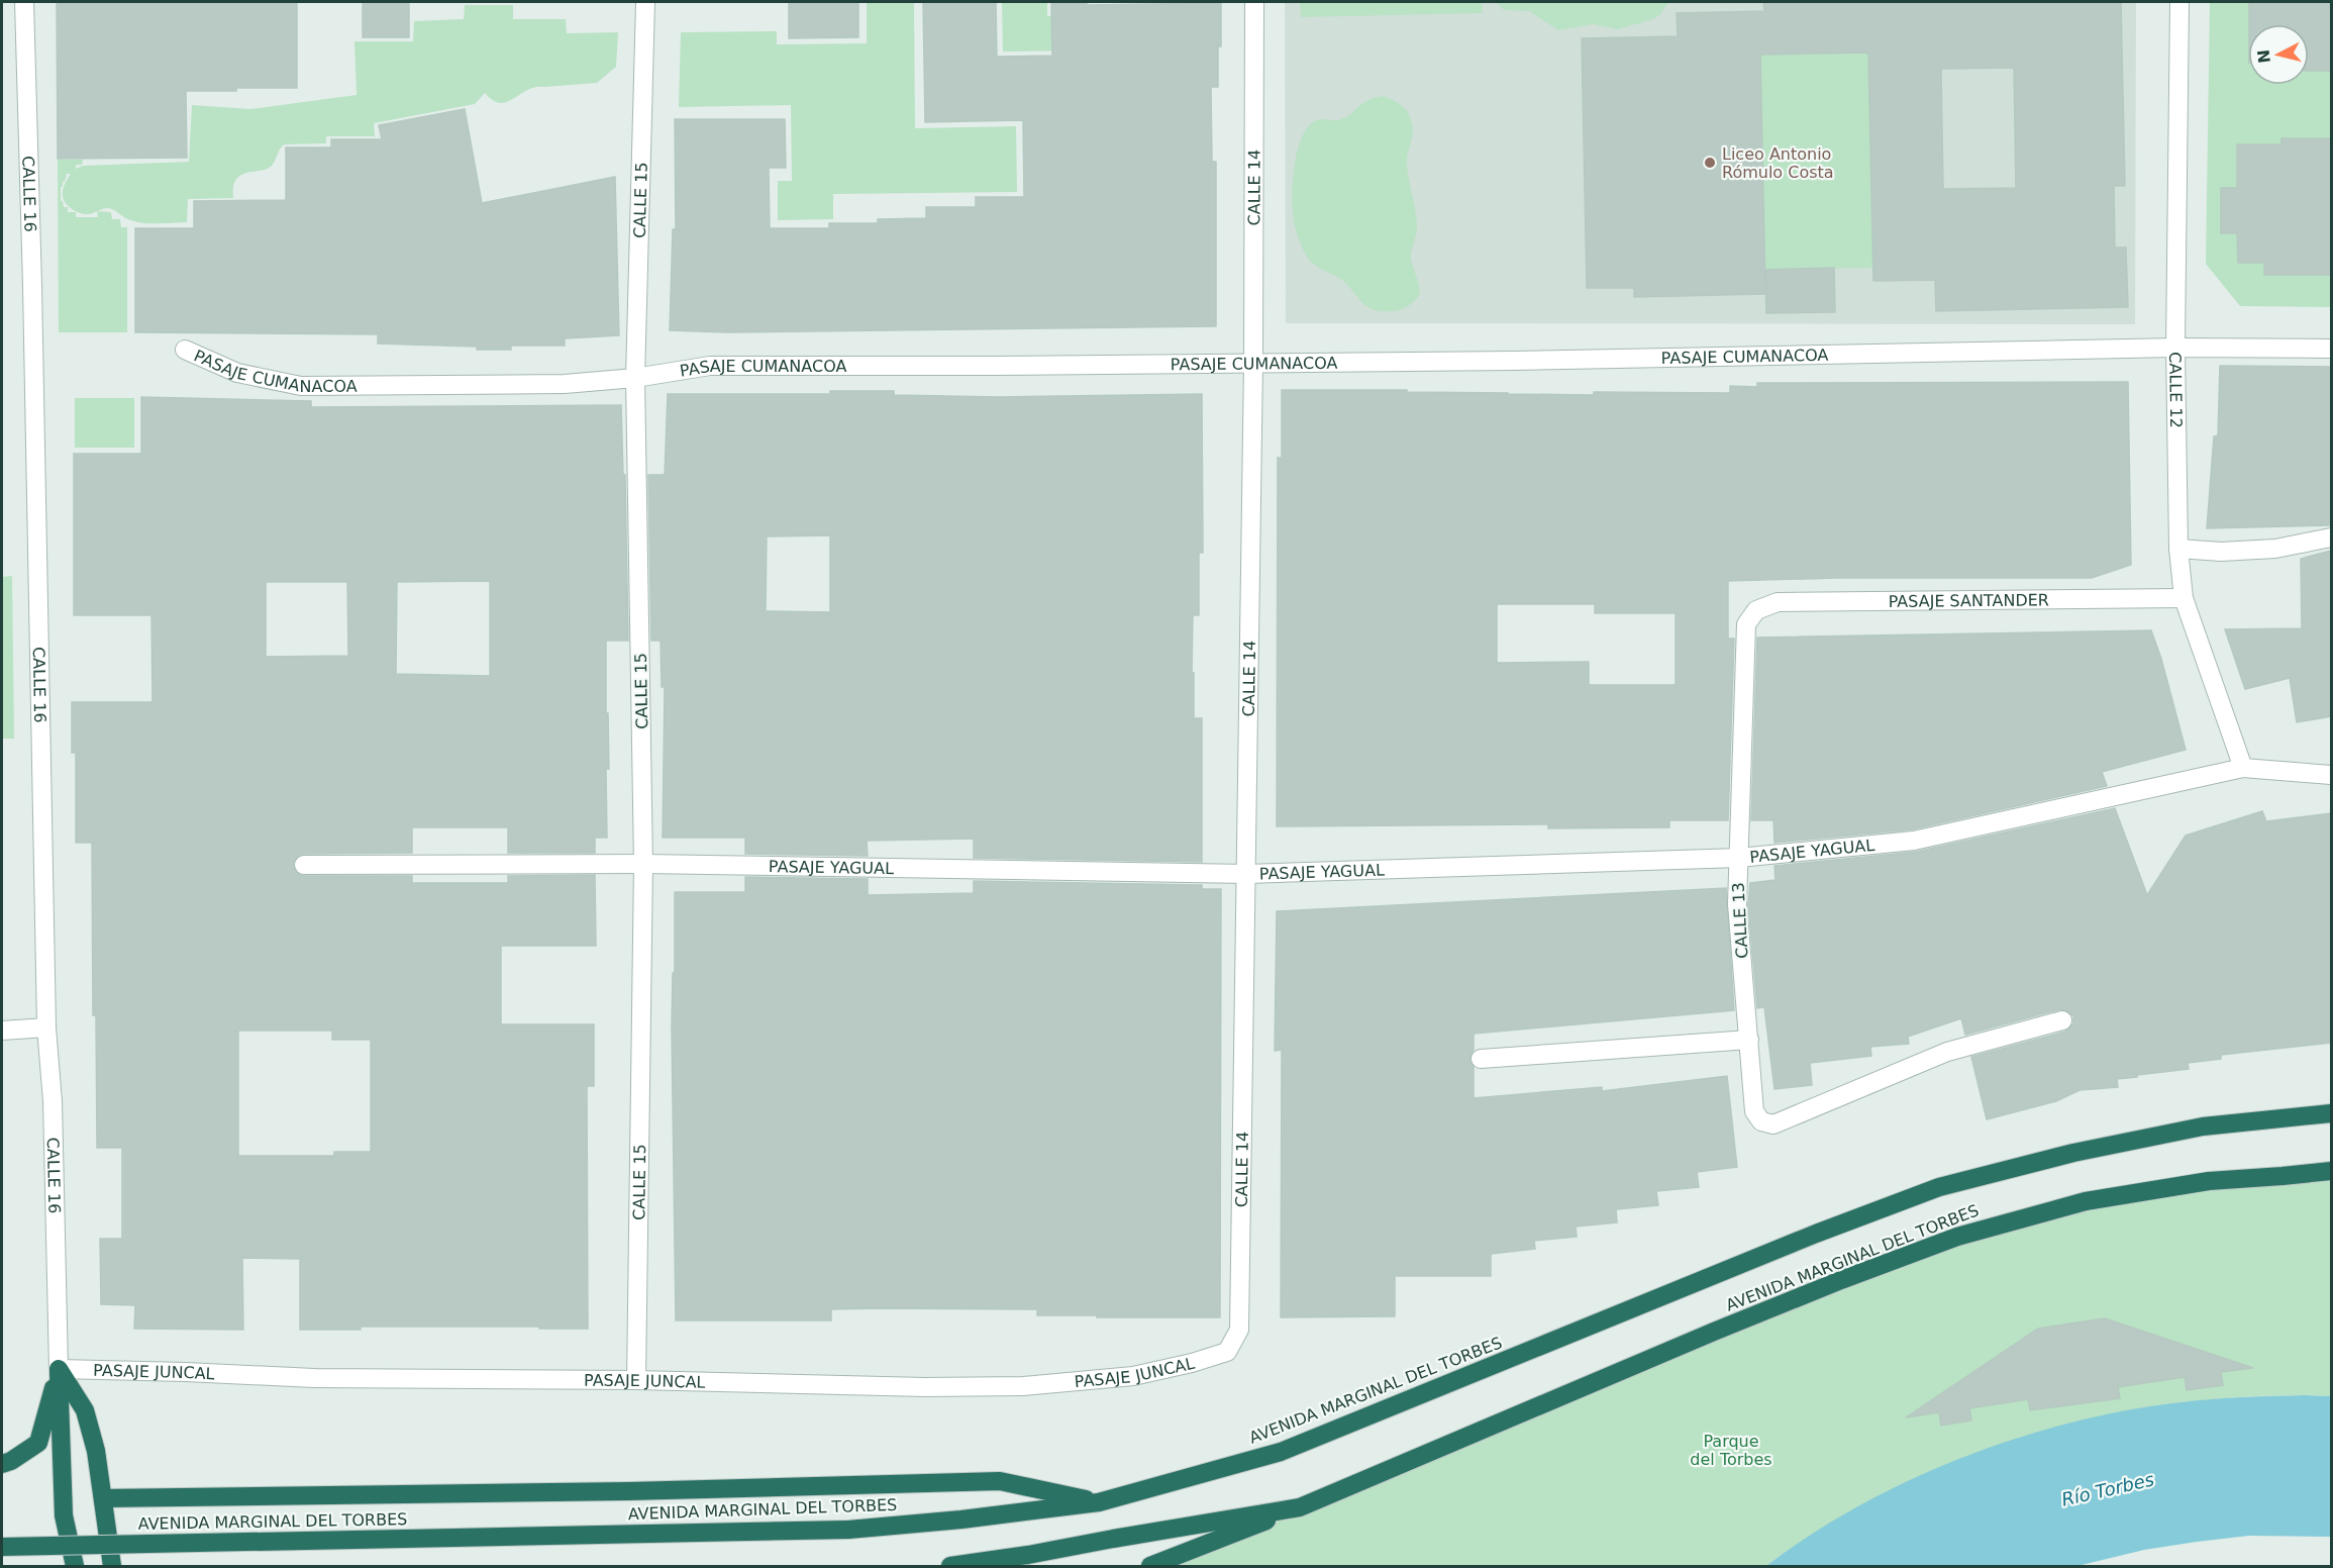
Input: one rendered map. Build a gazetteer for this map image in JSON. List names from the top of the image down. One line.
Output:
{"streets":{"highway":["AVENIDA MARGINAL DEL TORBES"],"street":["CALLE 14","CALLE 16","CALLE 15","PASAJE CUMANACOA","CALLE 12","PASAJE SANTANDER","PASAJE YAGUAL","CALLE 13","PASAJE JUNCAL"]},"crossings":[["CALLE 14","PASAJE CUMANACOA"],["CALLE 14","PASAJE YAGUAL"],["CALLE 14","PASAJE JUNCAL"],["CALLE 16","PASAJE JUNCAL"],["CALLE 15","PASAJE CUMANACOA"],["CALLE 15","PASAJE YAGUAL"],["CALLE 15","PASAJE JUNCAL"],["PASAJE CUMANACOA","CALLE 12"],["CALLE 12","PASAJE SANTANDER"],["CALLE 12","PASAJE YAGUAL"],["PASAJE SANTANDER","CALLE 13"],["PASAJE YAGUAL","CALLE 13"]],"water":["Río Torbes"],"parks":["Parque del Torbes"],"places":["Liceo Antonio Rómulo Costa"],"north":"left"}
